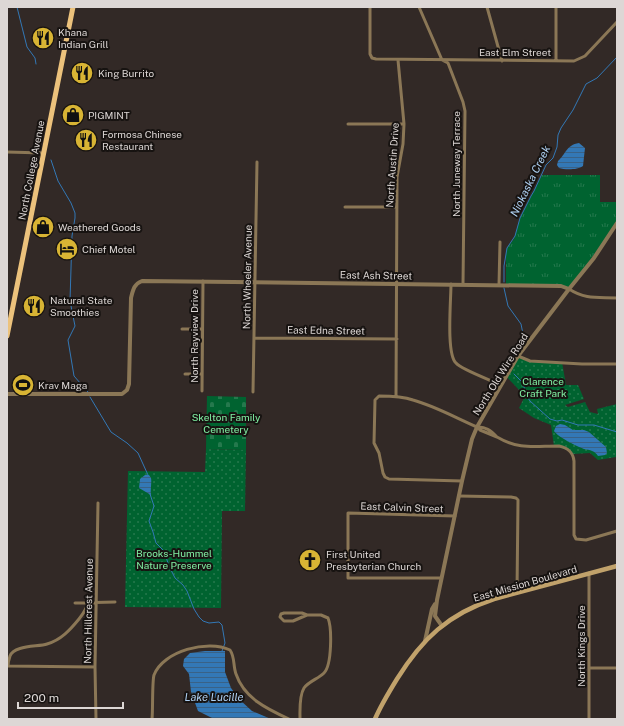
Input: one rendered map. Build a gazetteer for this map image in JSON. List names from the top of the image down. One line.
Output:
{"streets":{"main road":["North College Avenue","East Mission Boulevard"],"street":["East Elm Street","North Juneway Terrace","North Austin Drive","East Ash Street","North Wheeler Avenue","East Edna Street","North Rayview Drive","North Old Wire Road","East Calvin Street","North Hillcrest Avenue","North Kings Drive"]},"crossings":[["East Elm Street","North Juneway Terrace"],["East Elm Street","North Austin Drive"],["North Juneway Terrace","East Ash Street"],["North Austin Drive","East Ash Street"],["North Austin Drive","East Edna Street"],["East Ash Street","North Wheeler Avenue"],["East Ash Street","North Rayview Drive"],["East Ash Street","North Old Wire Road"],["North Wheeler Avenue","East Edna Street"],["North Old Wire Road","East Calvin Street"],["North Old Wire Road","East Mission Boulevard"],["East Mission Boulevard","North Kings Drive"]],"water":["Niokaska Creek","Lake Lucille"],"parks":["Clarence Craft Park","Skelton Family Cemetery","Brooks-Hummel Nature Preserve"],"places":{"restaurant":["Khana Indian Grill","King Burrito","Formosa Chinese Restaurant","Natural State Smoothies"],"shop":["PIGMINT","Weathered Goods"],"hotel":["Chief Motel"],"sports":["Krav Maga"],"church":["First United Presbyterian Church"]},"scale_bar":"200 m"}
